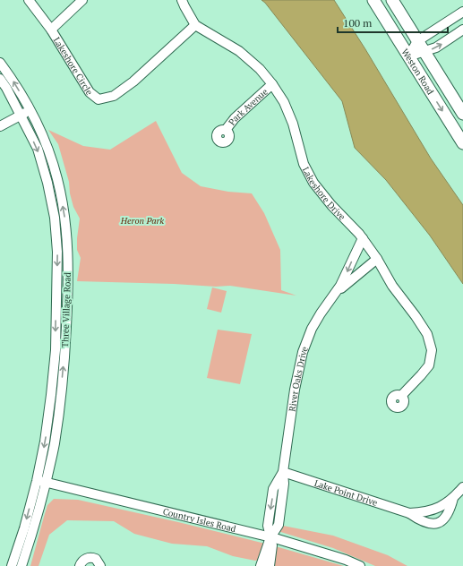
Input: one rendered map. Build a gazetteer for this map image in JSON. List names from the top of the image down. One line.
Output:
{"streets":{"main road":["Weston Road"],"street":["Lakeshore Circle","Park Avenue","Lakeshore Drive","Three Village Road","River Oaks Drive","Lake Point Drive","Country Isles Road"]},"crossings":[["Lakeshore Circle","Lakeshore Drive"],["Park Avenue","Lakeshore Drive"],["Lakeshore Drive","River Oaks Drive"],["Three Village Road","Country Isles Road"],["River Oaks Drive","Lake Point Drive"],["River Oaks Drive","Country Isles Road"]],"parks":["Heron Park"],"scale_bar":"100 m"}
